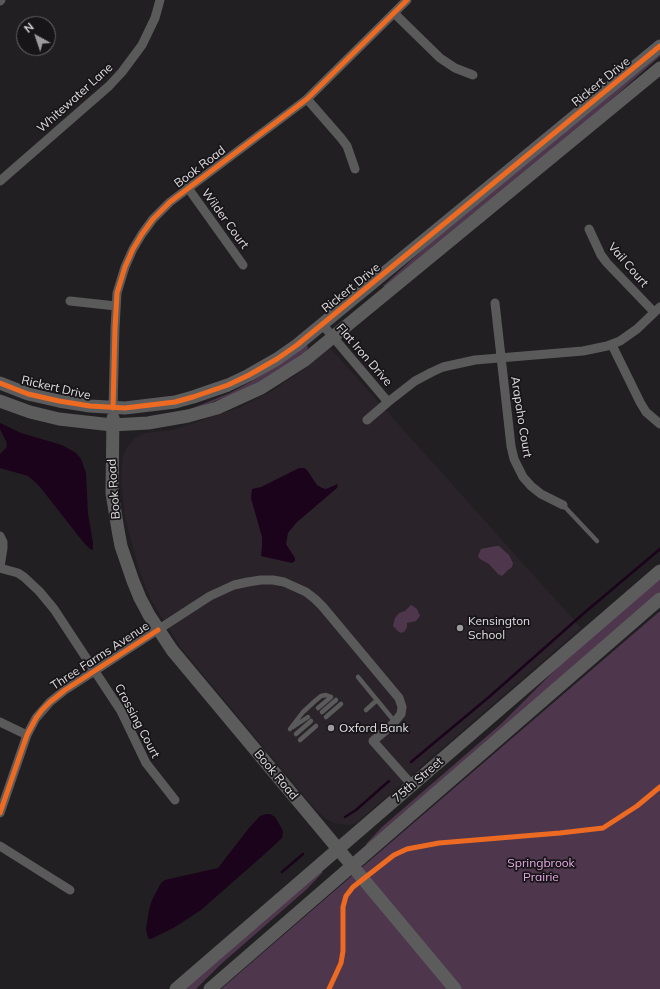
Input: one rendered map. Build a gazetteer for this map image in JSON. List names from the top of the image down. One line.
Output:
{"streets":{"street":["Rickert Drive","Whitewater Lane","Book Road","Wilder Court","Vail Court","Flat Iron Drive","Arapaho Court","Three Farms Avenue","Crossing Court","75th Street"]},"crossings":[["Rickert Drive","Book Road"],["Rickert Drive","Flat Iron Drive"],["Book Road","Wilder Court"],["Book Road","Three Farms Avenue"],["Book Road","75th Street"],["Three Farms Avenue","Crossing Court"]],"parks":["Springbrook Prairie"],"places":["Kensington School","Oxford Bank"],"north":"top left"}
